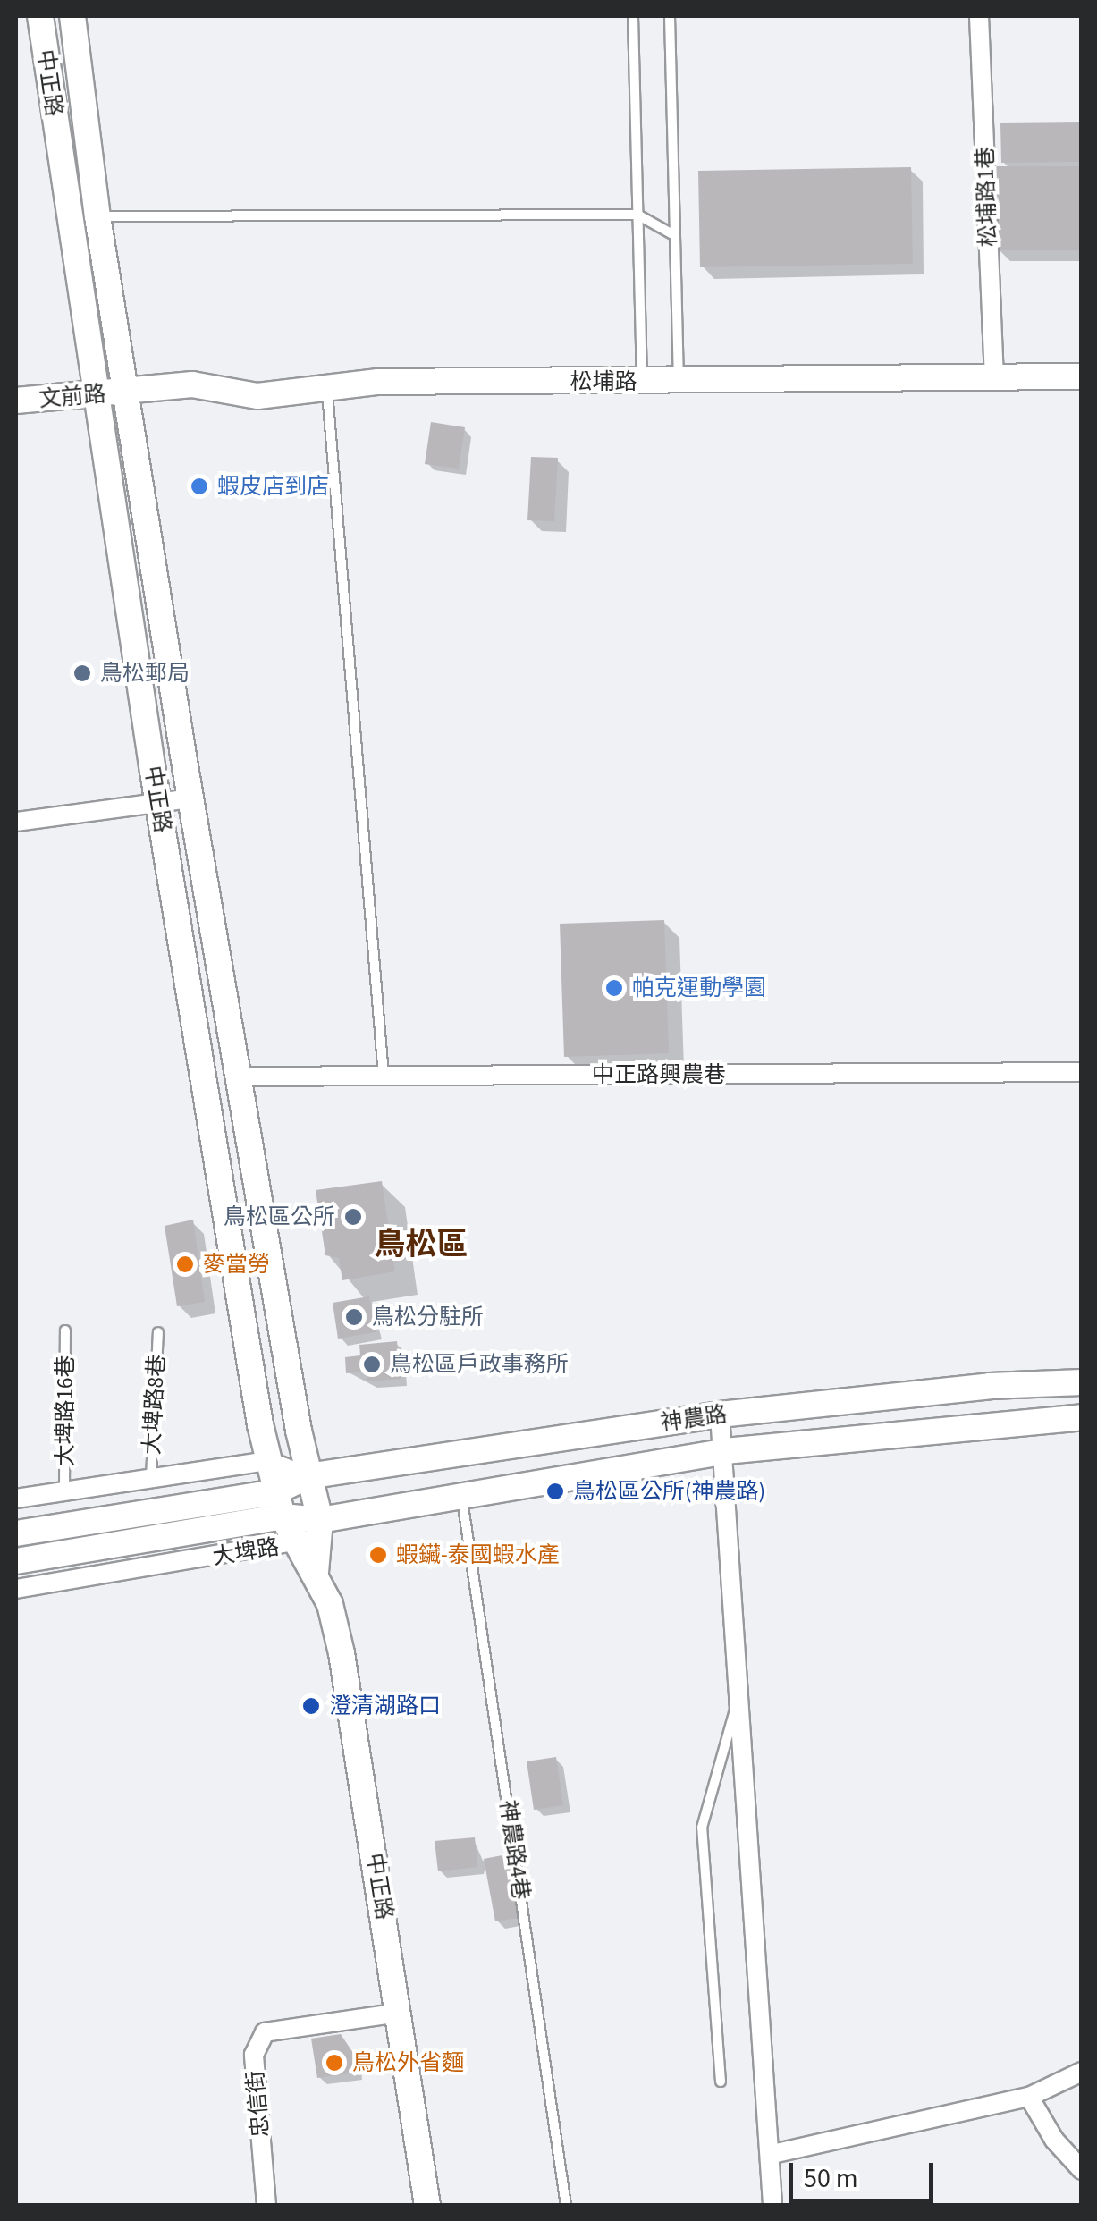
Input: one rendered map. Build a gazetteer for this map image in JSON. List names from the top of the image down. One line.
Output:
{"streets":{"main road":["中正路","松埔路","文前路","神農路","大埤路"],"street":["松埔路1巷","中正路興農巷","忠信街"],"lane":["大埤路8巷","大埤路16巷","神農路4巷"]},"crossings":[["中正路","松埔路"],["中正路","文前路"],["中正路","中正路興農巷"],["中正路","神農路"],["中正路","大埤路"],["中正路","忠信街"],["松埔路1巷","松埔路"],["松埔路","文前路"],["神農路","大埤路"],["神農路","神農路4巷"]],"districts":["鳥松區"],"places":["蝦皮店到店","鳥松郵局","帕克運動學園","鳥松區公所","麥當勞","鳥松分駐所","鳥松區戶政事務所","鳥松區公所(神農路)","蝦鑶-泰國蝦水產","澄清湖路口","鳥松外省麵"],"scale_bar":"50 m"}
